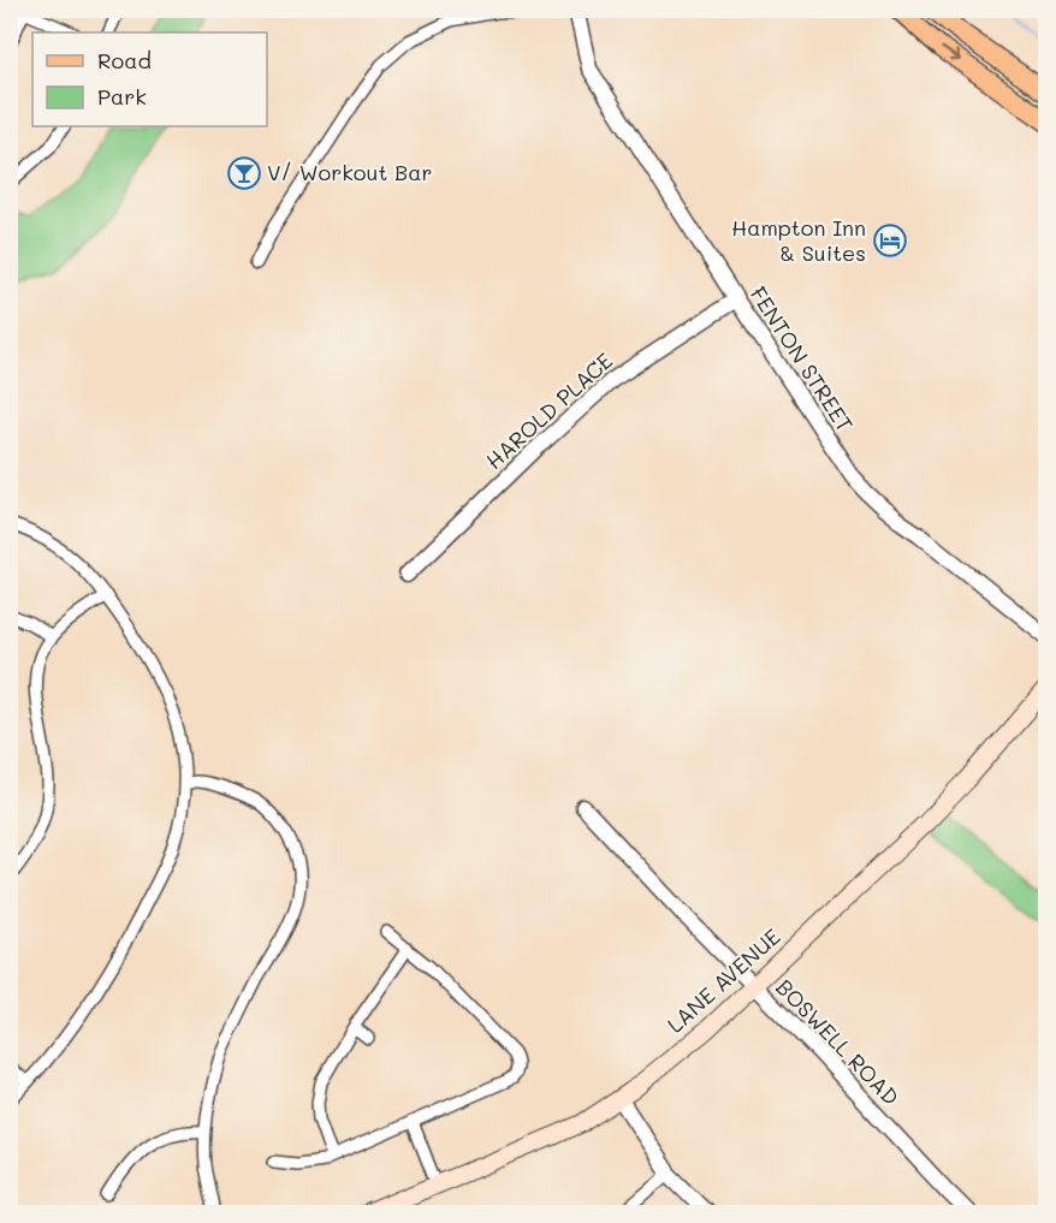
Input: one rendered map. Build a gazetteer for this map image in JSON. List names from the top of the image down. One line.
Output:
{"streets":{"main road":["LANE AVENUE"],"street":["FENTON STREET","HAROLD PLACE","BOSWELL ROAD"]},"crossings":[["FENTON STREET","HAROLD PLACE"],["LANE AVENUE","BOSWELL ROAD"]],"places":{"bar":["V/ Workout Bar"],"hotel":["Hampton Inn & Suites"]},"legend":["Road","Park"]}
